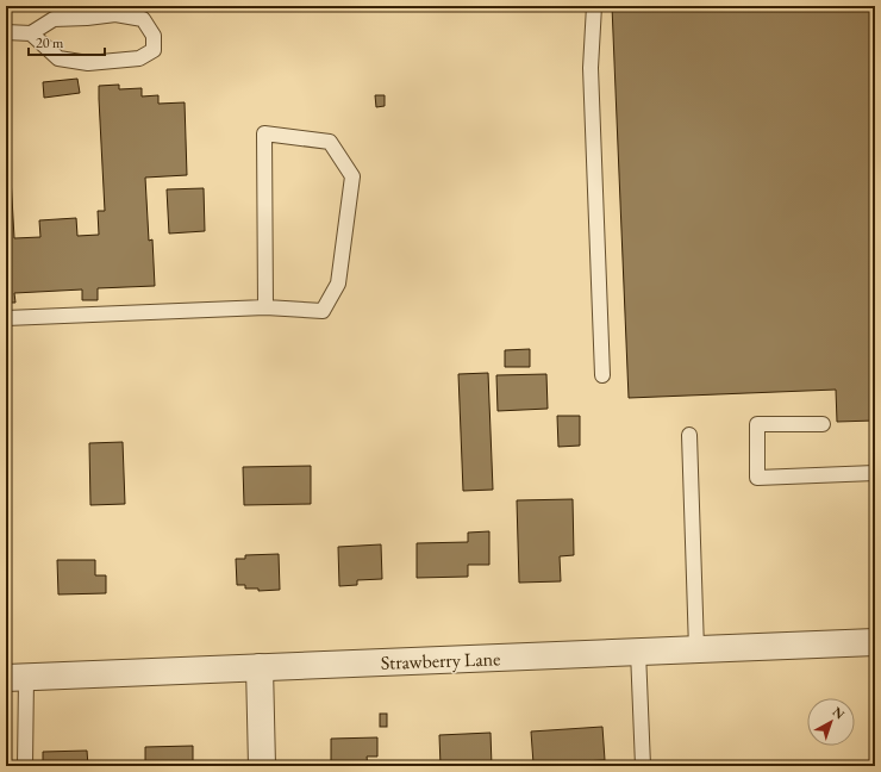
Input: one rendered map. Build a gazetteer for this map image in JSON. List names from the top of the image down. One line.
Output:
{"streets":{"street":["Strawberry Lane"]},"scale_bar":"20 m","north":"top right"}
